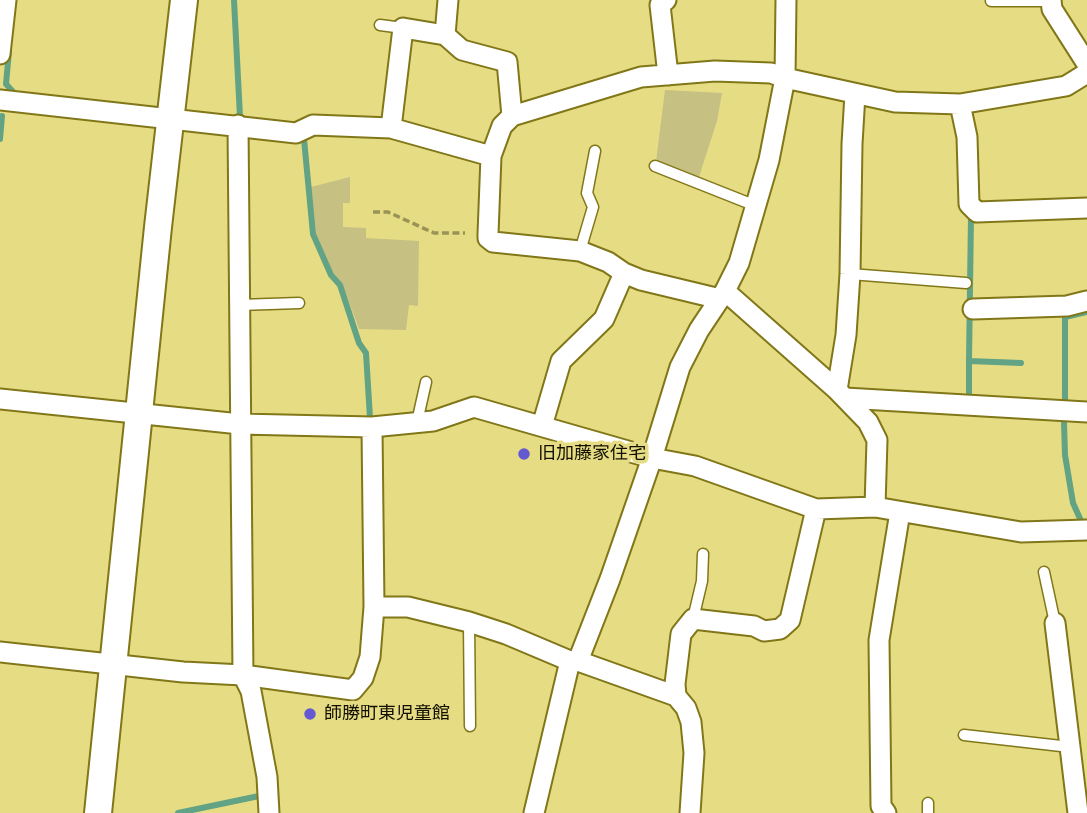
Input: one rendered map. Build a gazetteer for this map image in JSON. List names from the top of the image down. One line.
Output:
{"places":["旧加藤家住宅","師勝町東児童館"]}
